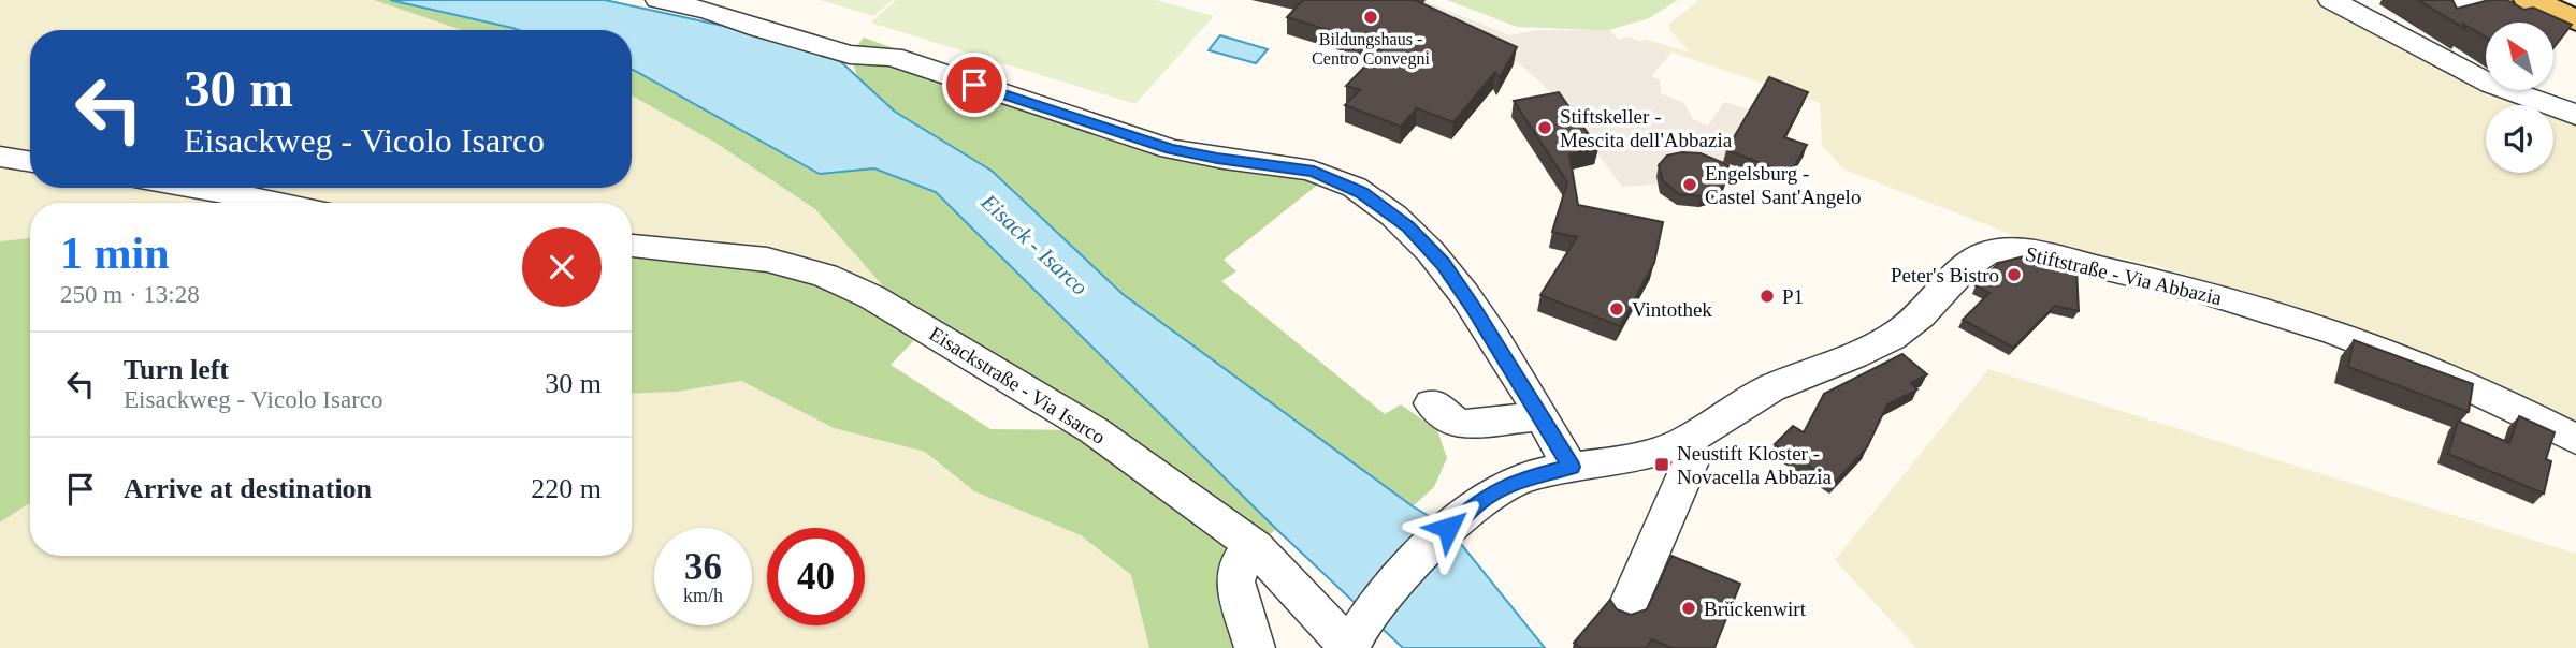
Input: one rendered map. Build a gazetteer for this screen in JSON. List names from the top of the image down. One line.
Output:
{"streets":{"street":["Stiftstraße - Via Abbazia","Eisackstraße - Via Isarco"]},"crossings":[["Stiftstraße - Via Abbazia","Eisackstraße - Via Isarco"]],"water":["Eisack - Isarco"],"places":{"other":["Bildungshaus - Centro Convegni","Stiftskeller - Mescita dell'Abbazia","Engelsburg - Castel Sant'Angelo","Peter's Bistro","P1","Vintothek","Brückenwirt"],"transit":["Neustift Kloster - Novacella Abbazia"]},"north":"top left","page":{"turn":["30 m","Eisackweg - Vicolo Isarco"],"heading":["1 min","250 m · 13:28"],"list":[{"name":"Turn left","note":"Eisackweg - Vicolo Isarco","value":"30 m"},{"name":"Arrive at destination","value":"220 m"}],"speed":"36 km/h","limit":"40"}}
